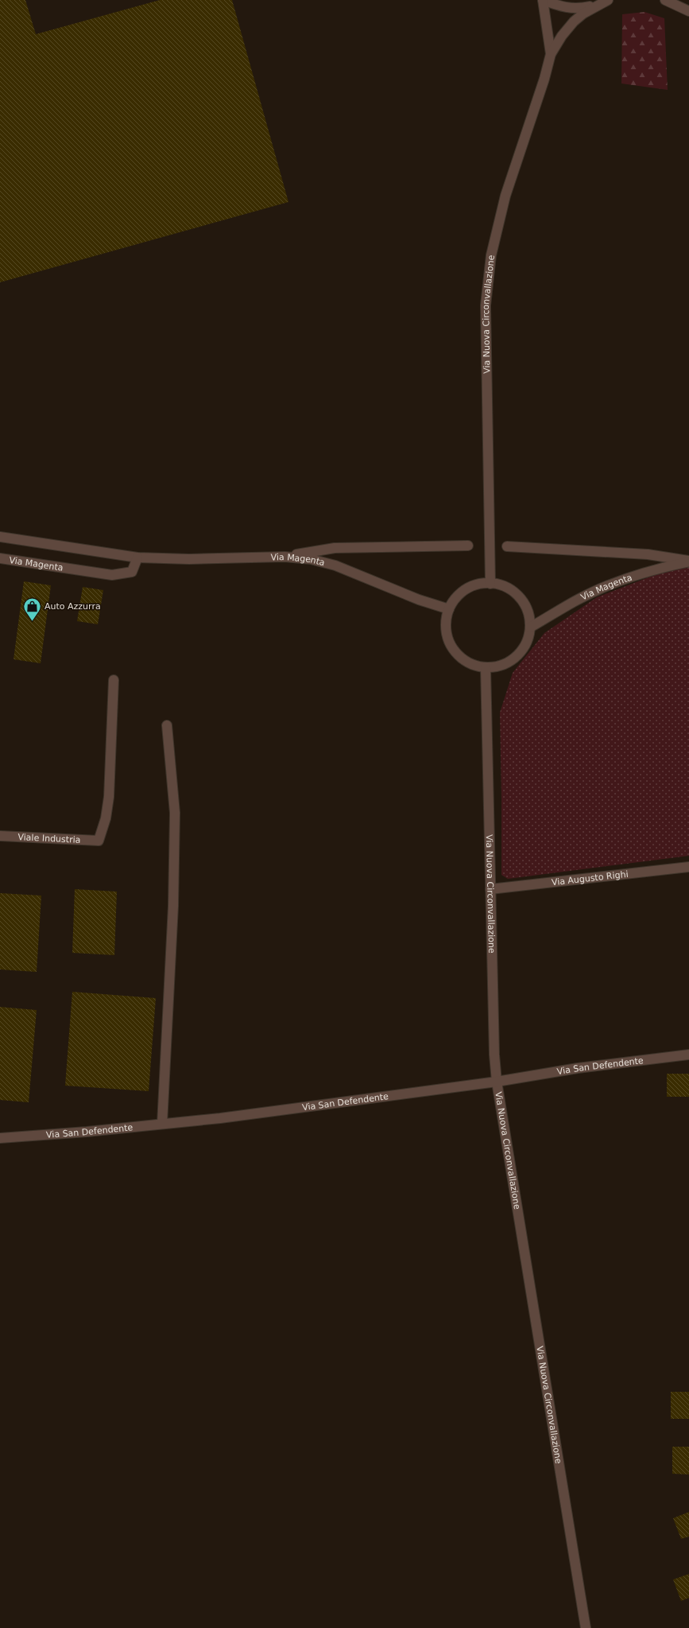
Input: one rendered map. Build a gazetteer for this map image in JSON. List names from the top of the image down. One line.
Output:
{"streets":{"street":["Via Nuova Circonvallazione","Via Magenta","Viale Industria","Via Augusto Righi","Via San Defendente"]},"crossings":[["Via Nuova Circonvallazione","Via Magenta"],["Via Nuova Circonvallazione","Via Augusto Righi"],["Via Nuova Circonvallazione","Via San Defendente"]],"places":{"shop":["Auto Azzurra"]}}
